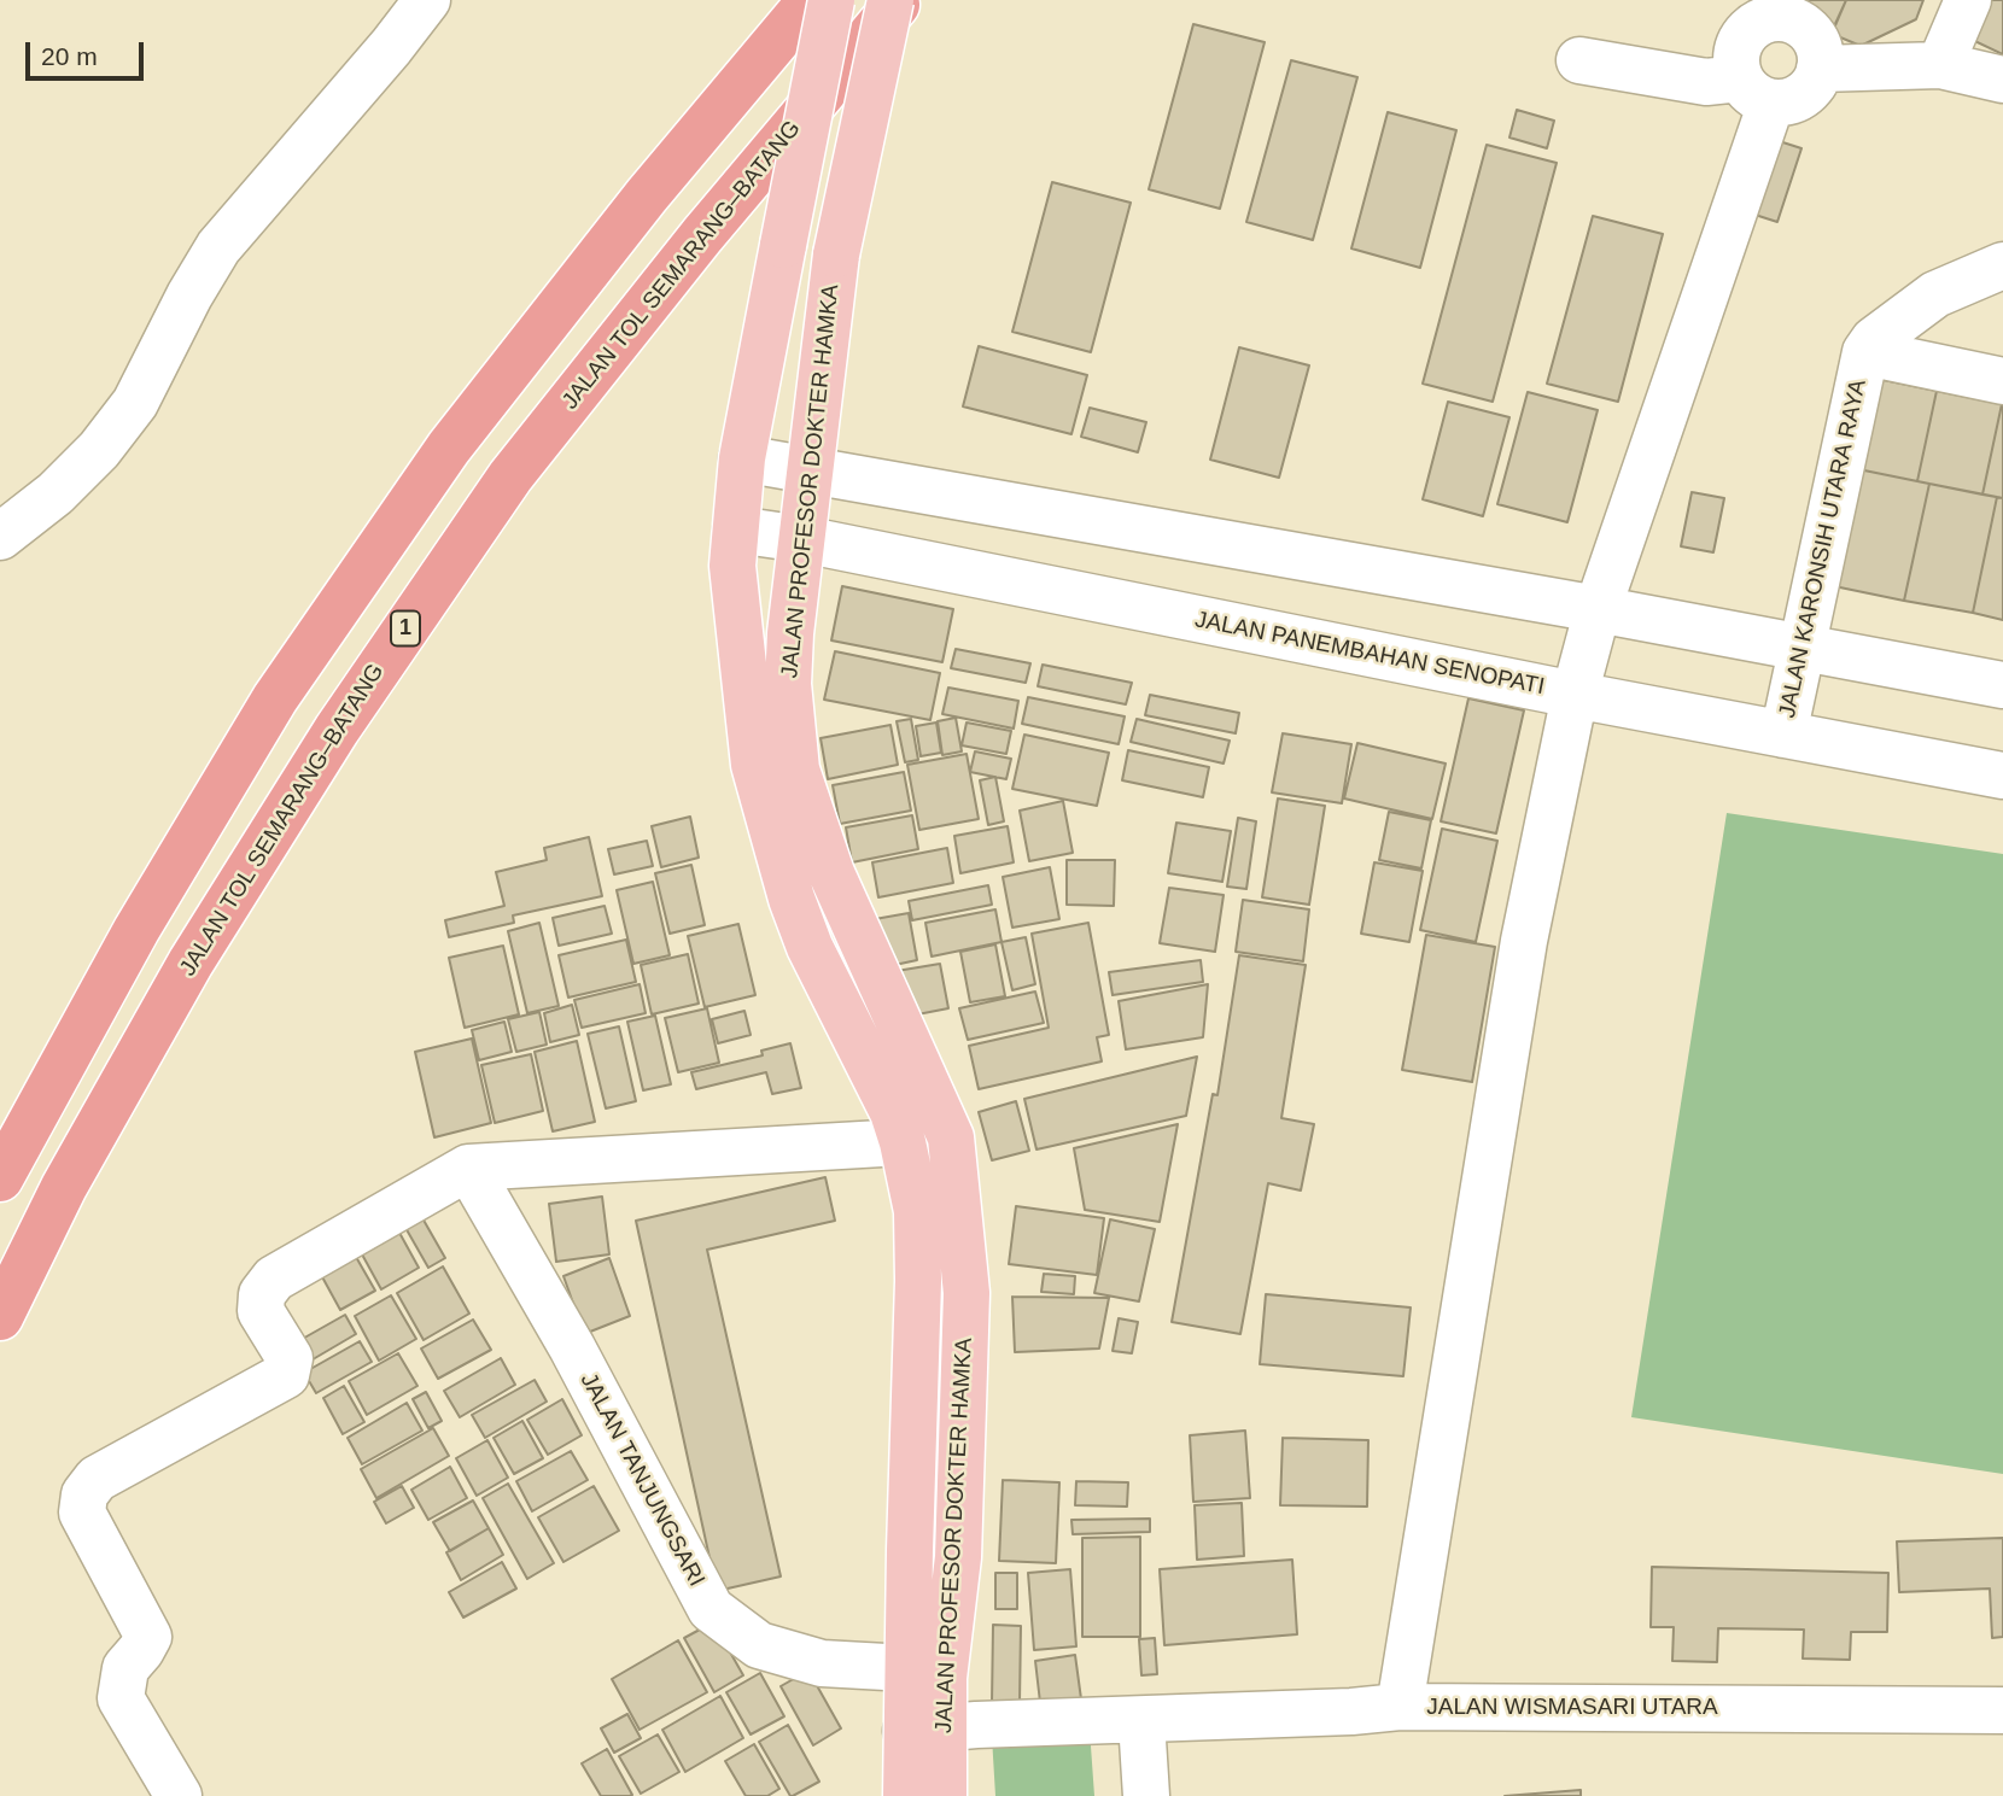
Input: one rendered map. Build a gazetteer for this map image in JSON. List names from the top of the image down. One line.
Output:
{"streets":{"highway":["JALAN TOL SEMARANG–BATANG","1"],"main road":["JALAN PROFESOR DOKTER HAMKA"],"street":["JALAN KARONSIH UTARA RAYA","JALAN PANEMBAHAN SENOPATI","JALAN TANJUNGSARI","JALAN WISMASARI UTARA"]},"crossings":[["JALAN PROFESOR DOKTER HAMKA","JALAN PANEMBAHAN SENOPATI"],["JALAN PROFESOR DOKTER HAMKA","JALAN TANJUNGSARI"],["JALAN PROFESOR DOKTER HAMKA","JALAN WISMASARI UTARA"],["JALAN KARONSIH UTARA RAYA","JALAN PANEMBAHAN SENOPATI"]],"scale_bar":"20 m"}
